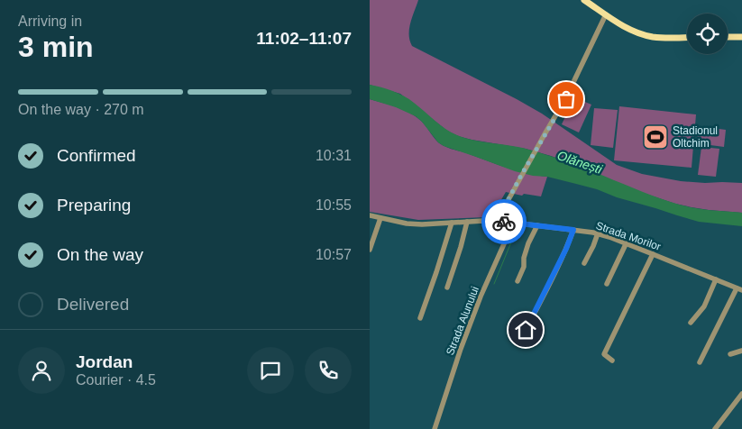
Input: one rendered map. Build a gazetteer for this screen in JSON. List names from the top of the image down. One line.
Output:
{"streets":{"street":["Strada Morilor","Strada Alunului"]},"crossings":[["Strada Morilor","Strada Alunului"]],"water":["Olănești"],"places":{"sports":["Stadionul Oltchim"]},"page":{"heading":["3 min","Arriving in","11:02–11:07"],"panel":["Jordan","Courier · 4.5"],"bar":"On the way · 270 m","list":[["Confirmed","10:31"],["Preparing","10:55"],["On the way","10:57"],"Delivered"]}}
